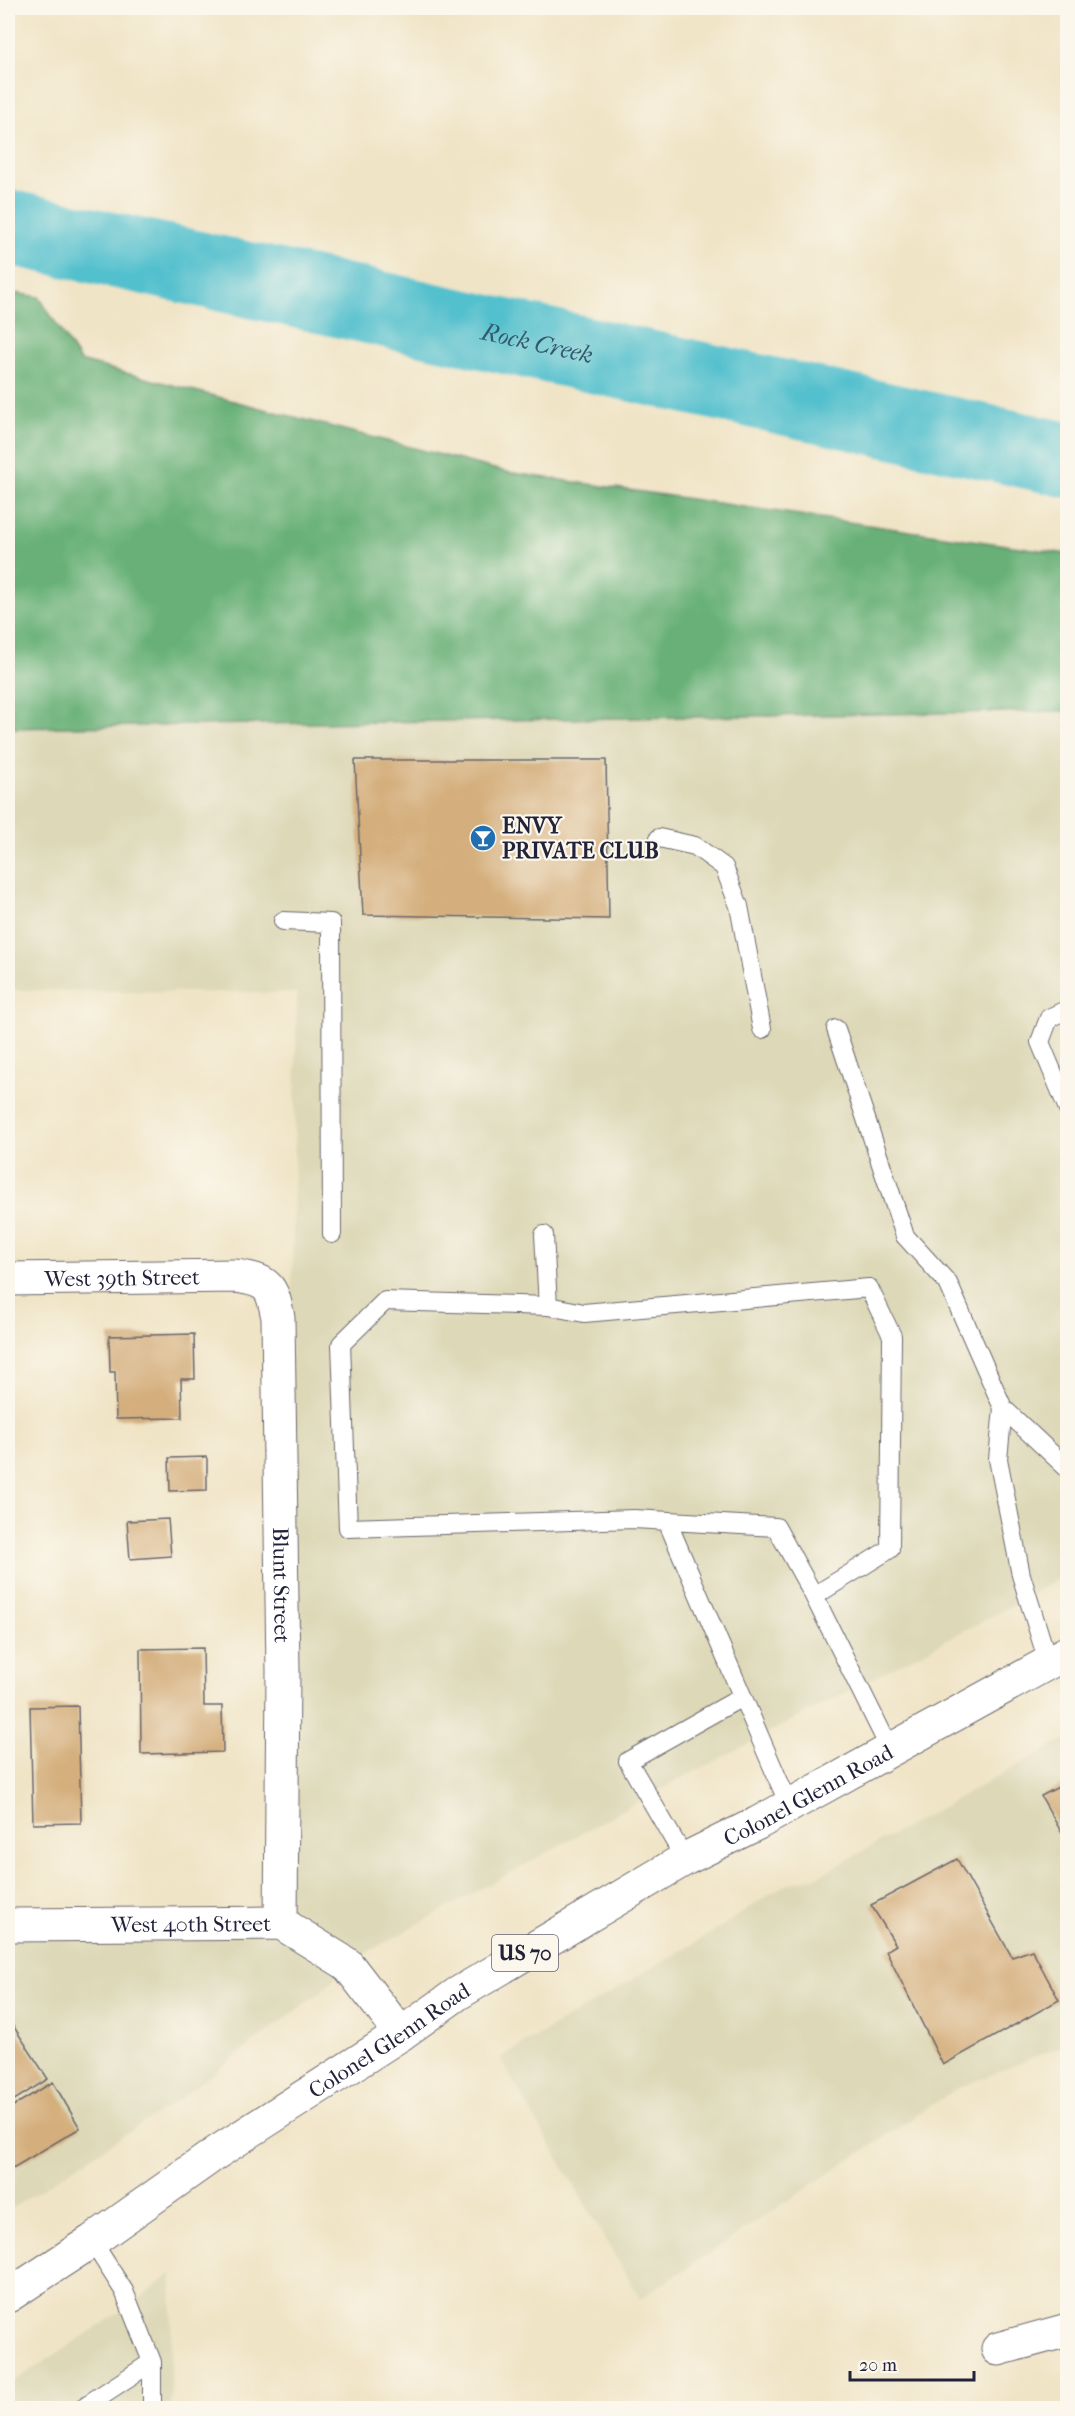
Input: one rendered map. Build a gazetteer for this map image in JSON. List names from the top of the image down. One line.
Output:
{"streets":{"street":["West 39th Street","Blunt Street","Colonel Glenn Road","West 40th Street","US 70"]},"crossings":[["West 39th Street","Blunt Street"],["Blunt Street","West 40th Street"],["Colonel Glenn Road","West 40th Street"]],"water":["Rock Creek"],"places":{"bar":["ENVY PRIVATE CLUB"]},"scale_bar":"20 m"}
